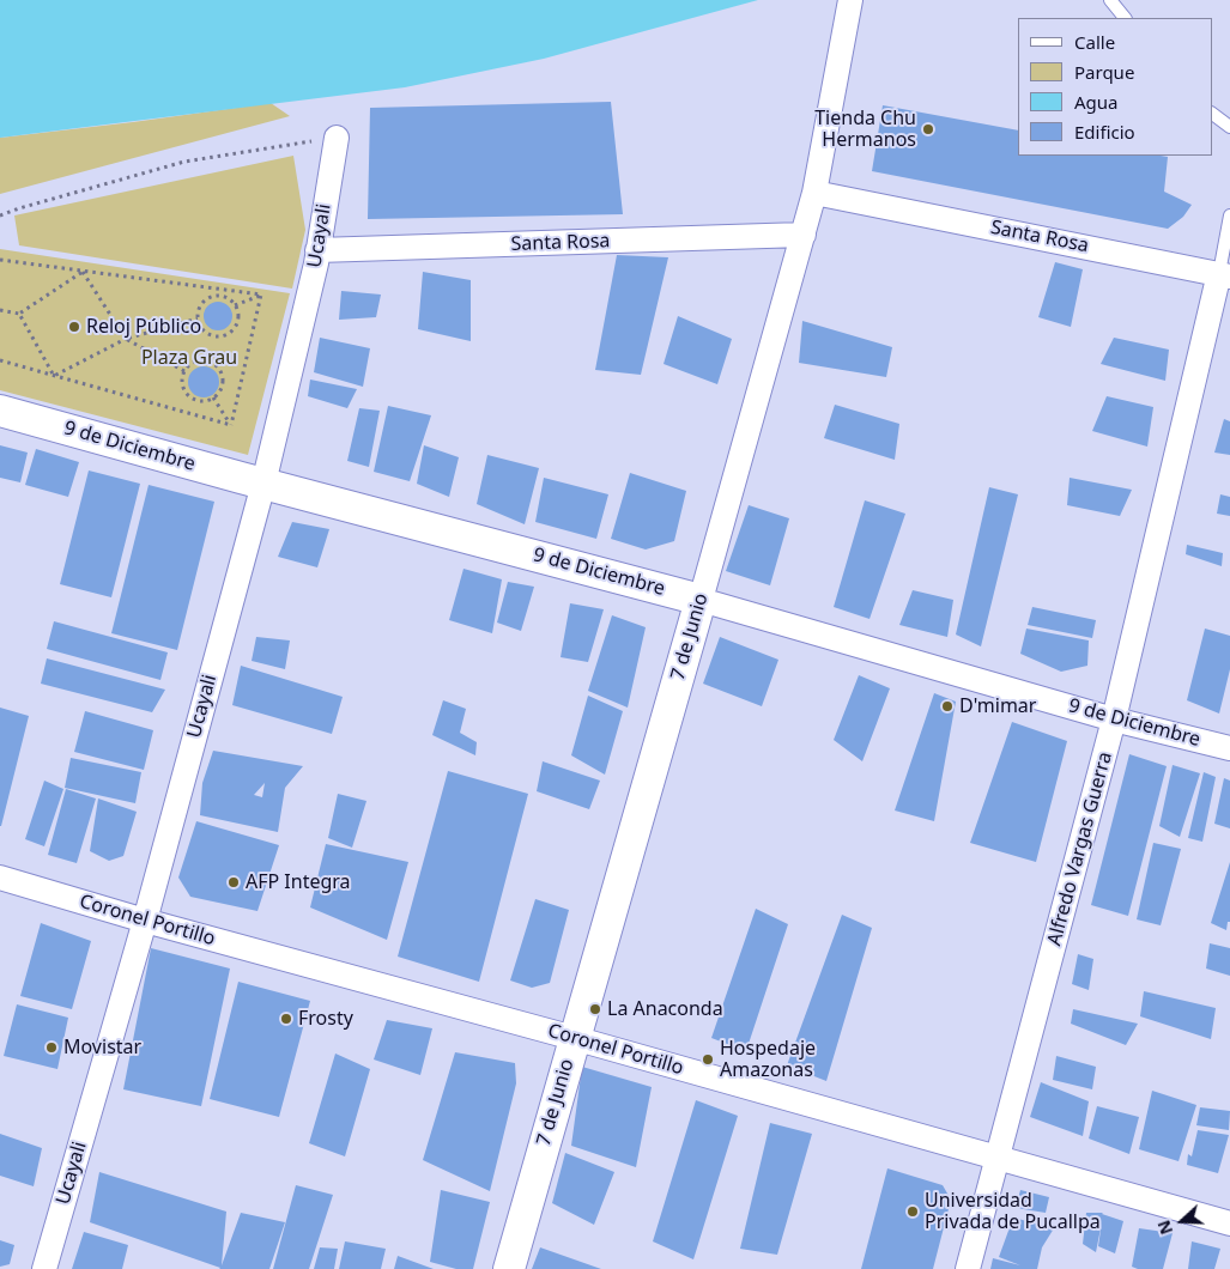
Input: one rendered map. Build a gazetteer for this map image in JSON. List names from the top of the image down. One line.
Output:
{"streets":{"street":["Ucayali","Santa Rosa","9 de Diciembre","7 de Junio","Alfredo Vargas Guerra","Coronel Portillo"]},"crossings":[["Ucayali","Santa Rosa"],["Ucayali","9 de Diciembre"],["Ucayali","Coronel Portillo"],["Santa Rosa","7 de Junio"],["Santa Rosa","Alfredo Vargas Guerra"],["9 de Diciembre","7 de Junio"],["9 de Diciembre","Alfredo Vargas Guerra"],["7 de Junio","Coronel Portillo"],["Alfredo Vargas Guerra","Coronel Portillo"]],"parks":["Plaza Grau"],"places":["Tienda Chu Hermanos","Reloj Público","D'mimar","AFP Integra","La Anaconda","Frosty","Movistar","Hospedaje Amazonas","Universidad Privada de Pucallpa"],"legend":["Calle","Parque","Agua","Edificio"],"north":"left"}
